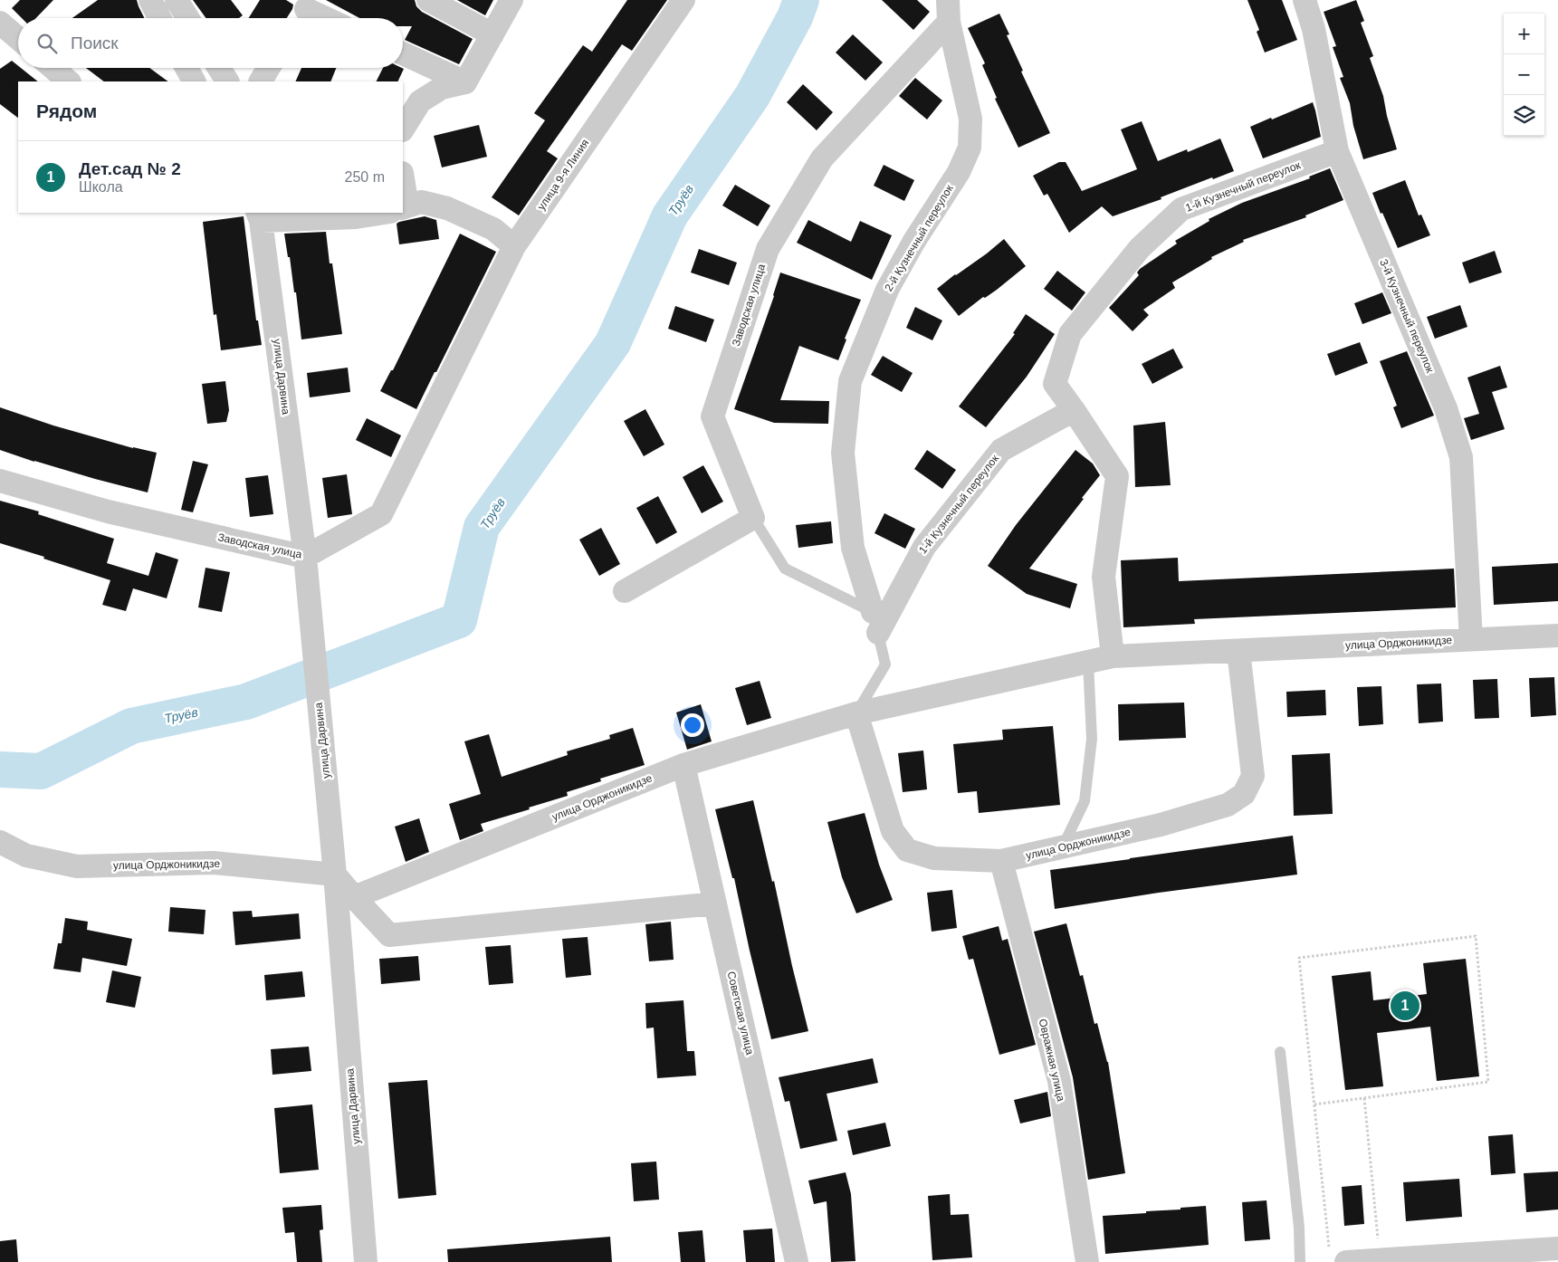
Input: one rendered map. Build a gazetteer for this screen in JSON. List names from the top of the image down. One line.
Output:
{"streets":{"street":["улица 9-я Линия","1-й Кузнечный переулок","2-й Кузнечный переулок","Заводская улица","3-й Кузнечный переулок","улица Дарвина","улица Орджоникидзе","Советская улица","Овражная улица"]},"crossings":[["улица 9-я Линия","Заводская улица"],["1-й Кузнечный переулок","2-й Кузнечный переулок"],["1-й Кузнечный переулок","3-й Кузнечный переулок"],["1-й Кузнечный переулок","улица Орджоникидзе"],["2-й Кузнечный переулок","Заводская улица"],["Заводская улица","улица Дарвина"],["3-й Кузнечный переулок","улица Орджоникидзе"],["улица Дарвина","улица Орджоникидзе"],["улица Орджоникидзе","Советская улица"],["улица Орджоникидзе","Овражная улица"]],"water":["Труёв"],"page":{"map_buttons":["+","−"],"search":"Поиск","heading":"Рядом","list":[{"mark":"1","name":"Дет.сад № 2","note":"Школа","value":"250 m"}],"pins":"1"}}
